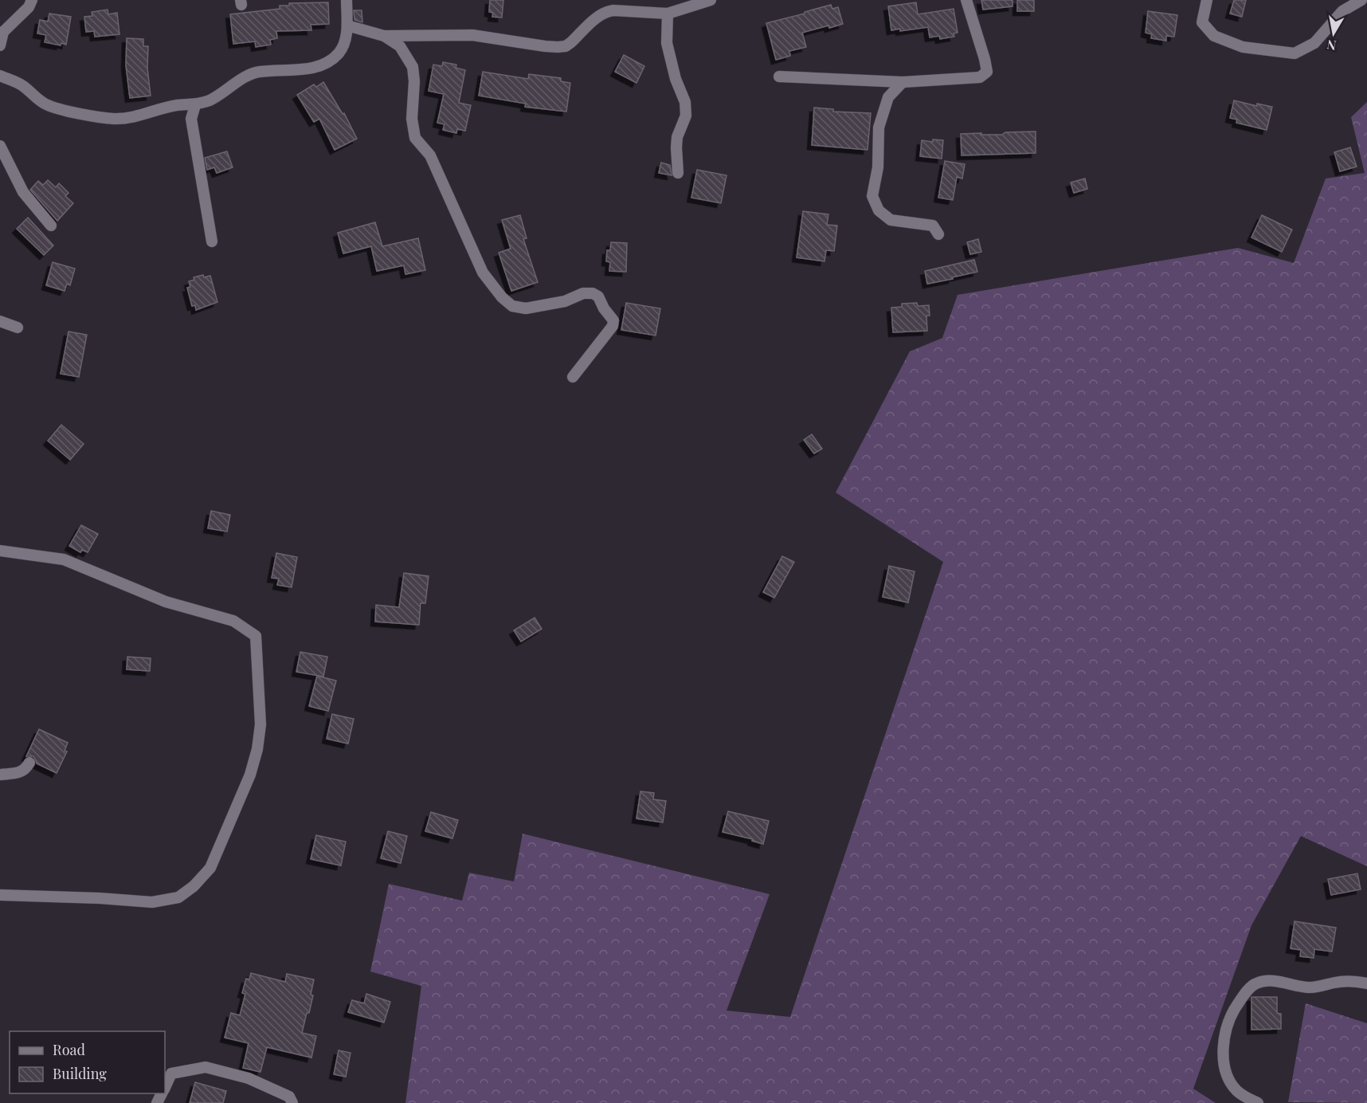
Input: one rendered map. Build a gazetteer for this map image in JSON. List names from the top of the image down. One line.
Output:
{"legend":["Road","Building"],"north":"bottom"}
